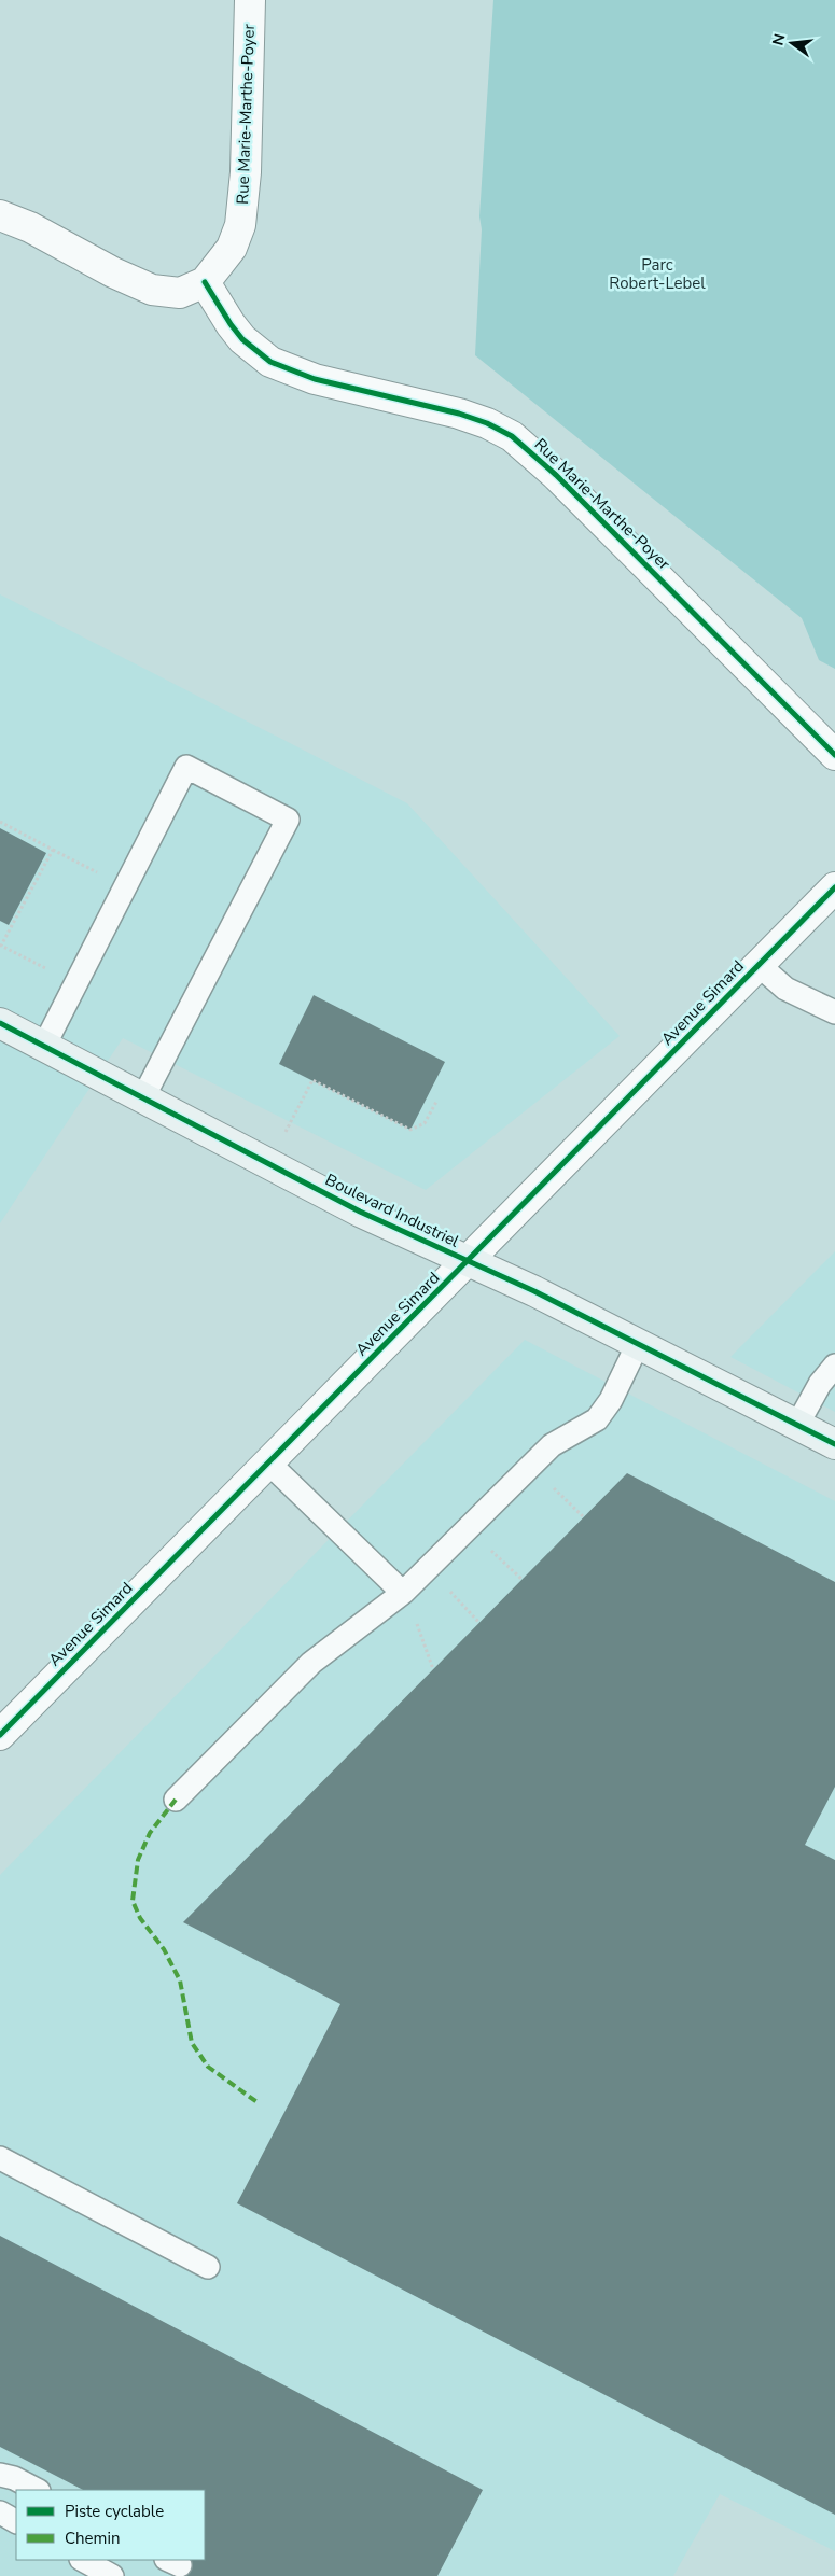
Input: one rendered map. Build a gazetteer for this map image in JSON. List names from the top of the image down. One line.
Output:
{"streets":{"street":["Rue Marie-Marthe-Poyer","Avenue Simard","Boulevard Industriel"]},"crossings":[["Avenue Simard","Boulevard Industriel"]],"parks":["Parc Robert-Lebel"],"legend":["Piste cyclable","Chemin"],"north":"left"}
